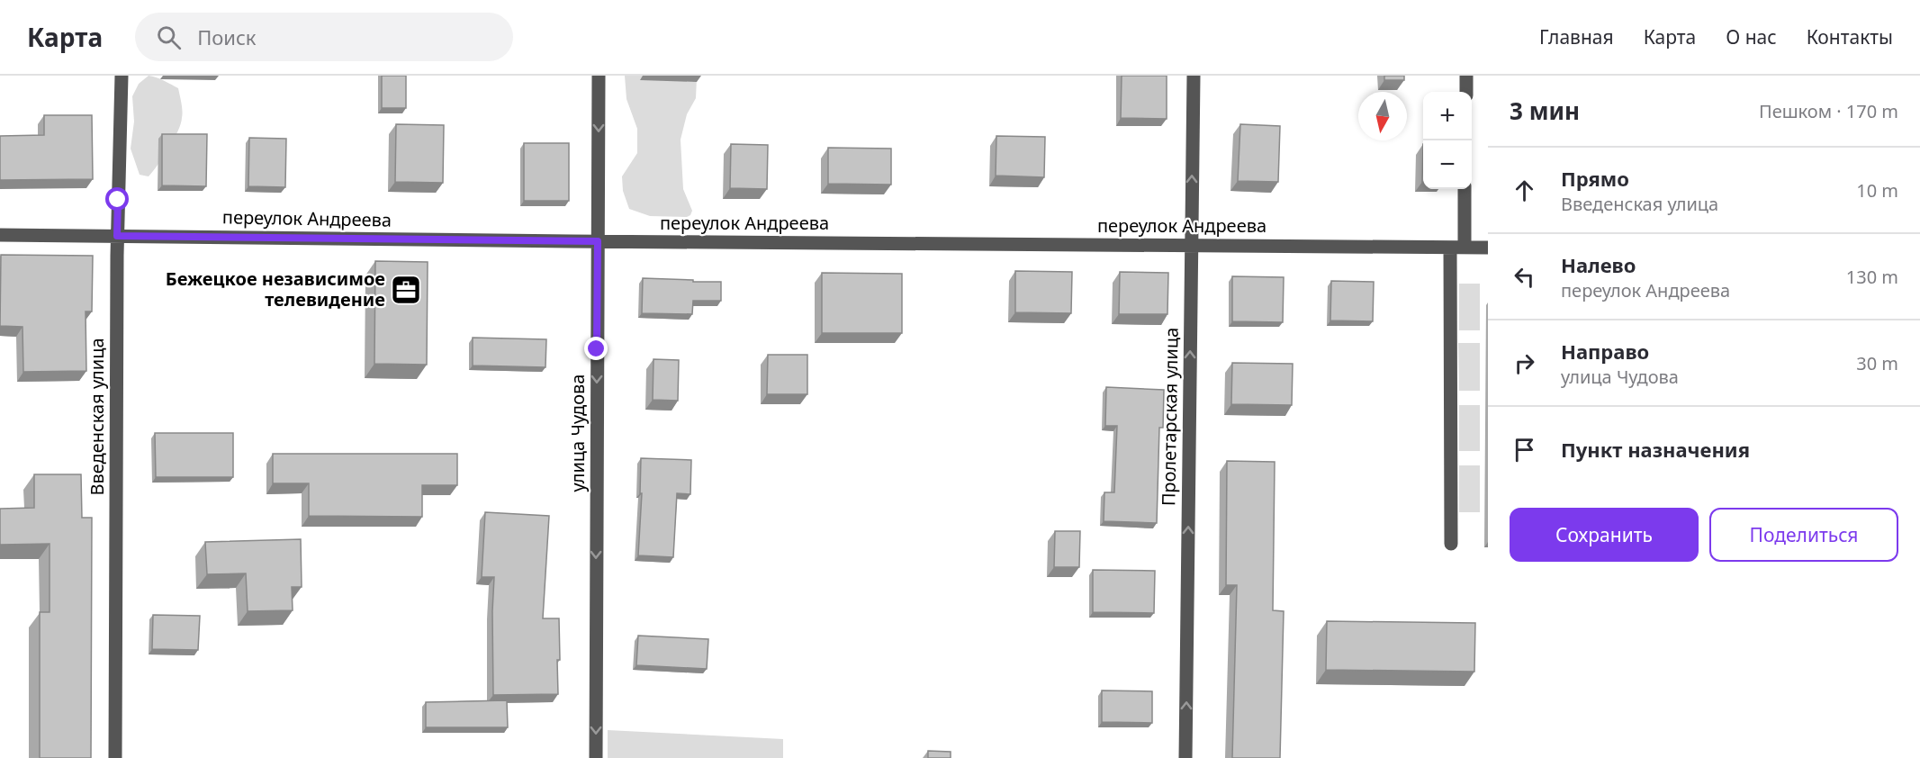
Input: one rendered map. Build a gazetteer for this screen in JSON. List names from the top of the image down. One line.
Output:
{"streets":{"street":["переулок Андреева","Введенская улица","Пролетарская улица","улица Чудова"]},"crossings":[["переулок Андреева","Введенская улица"],["переулок Андреева","Пролетарская улица"],["переулок Андреева","улица Чудова"]],"one_way":["Пролетарская улица","улица Чудова"],"places":{"office":["Бежецкое независимое телевидение"]},"north":"bottom","page":{"header":"Карта","search":"Поиск","nav":["Главная","Карта","О нас","Контакты"],"heading":["3 мин","Пешком · 170 m"],"map_buttons":["+","−"],"list":[["Прямо","Введенская улица","10 m"],["Налево","переулок Андреева","130 m"],["Направо","улица Чудова","30 m"],"Пункт назначения"],"buttons":["Сохранить","Поделиться"]}}
